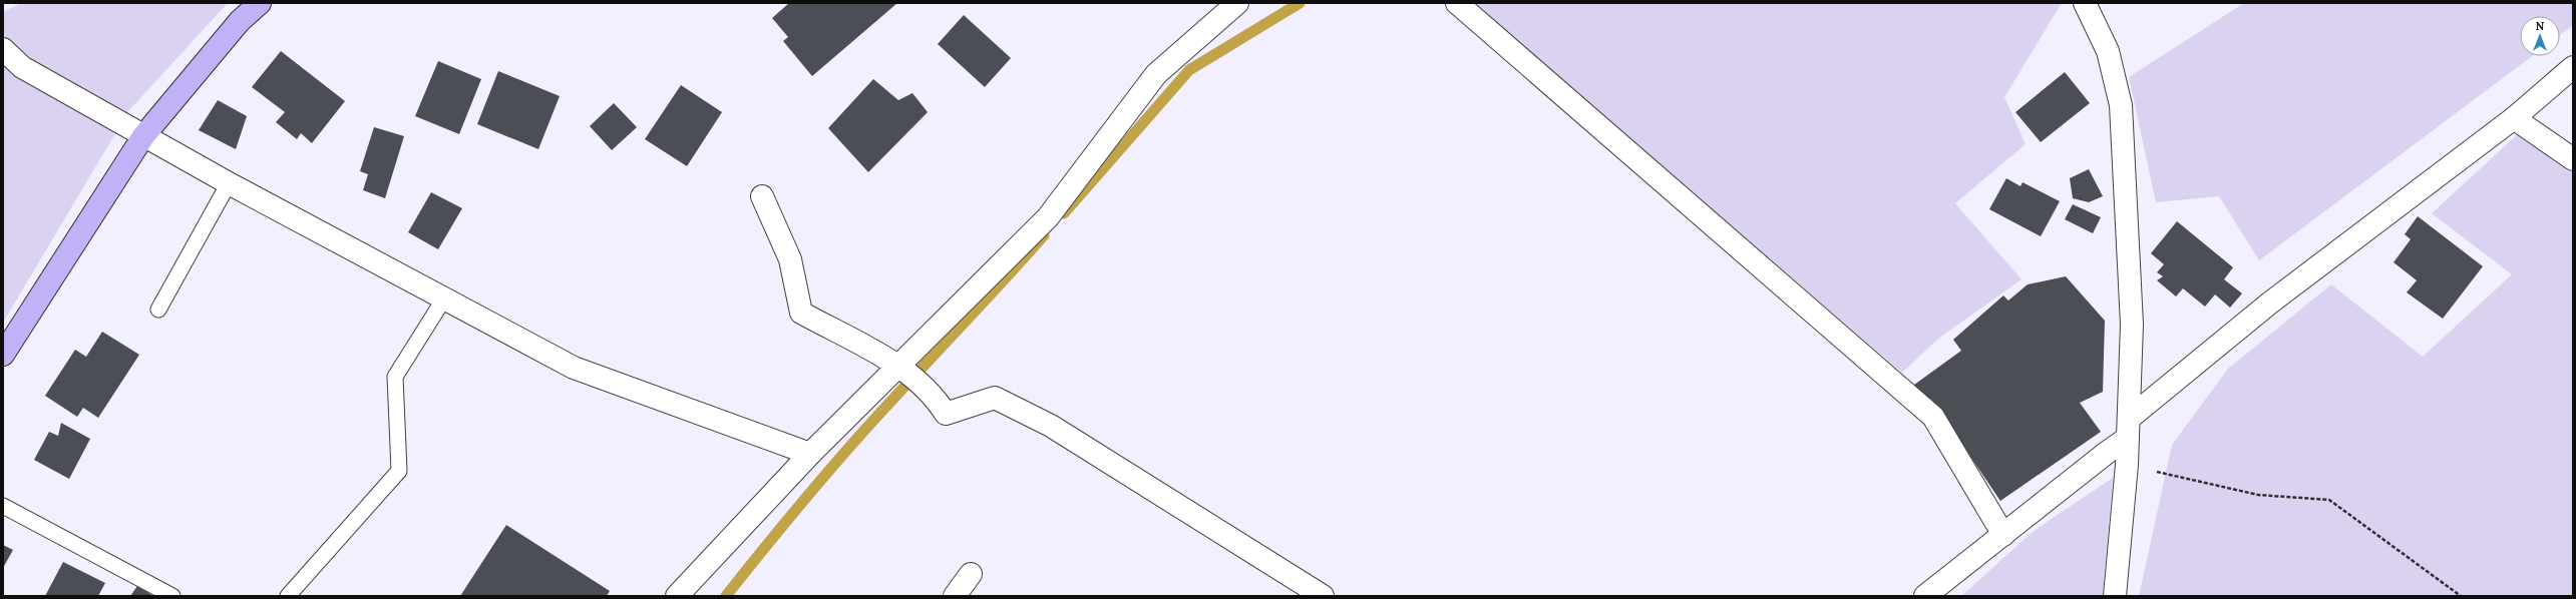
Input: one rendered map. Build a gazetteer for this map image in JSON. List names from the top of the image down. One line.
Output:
{"north":"top"}
